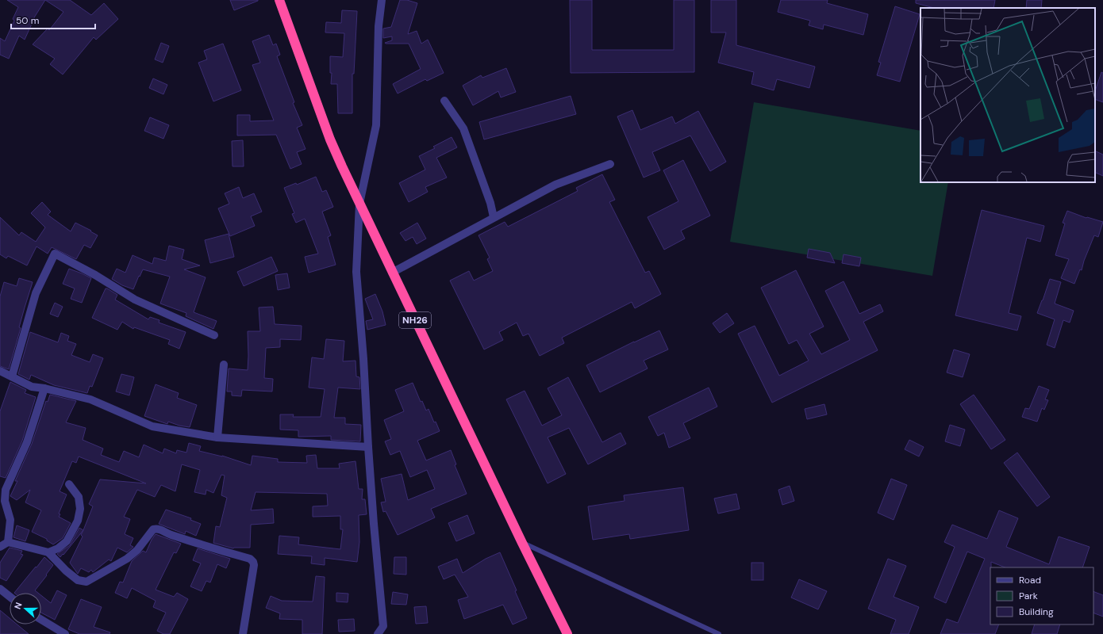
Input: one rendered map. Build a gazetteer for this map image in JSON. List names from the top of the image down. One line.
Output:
{"streets":{"highway":["NH26"]},"legend":["Road","Park","Building"],"scale_bar":"50 m","north":"left"}
